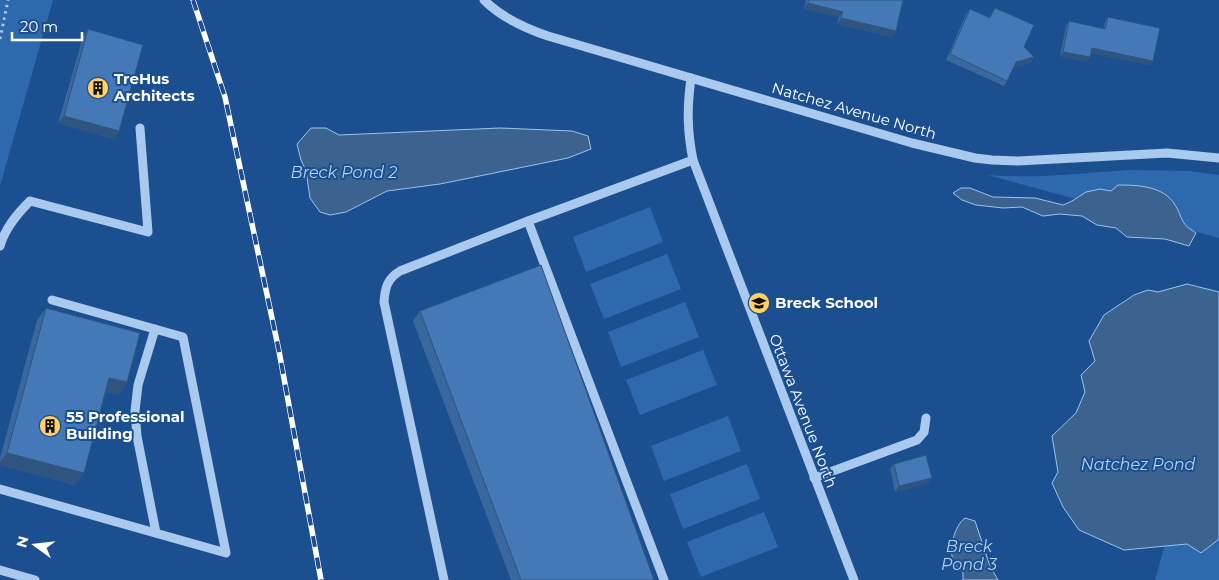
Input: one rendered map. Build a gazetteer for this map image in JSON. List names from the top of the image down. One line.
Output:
{"streets":{"street":["Natchez Avenue North","Ottawa Avenue North"]},"crossings":[["Natchez Avenue North","Ottawa Avenue North"]],"water":["Breck Pond 2","Natchez Pond","Breck Pond 3"],"places":{"building":["TreHus Architects","55 Professional Building"],"school or university":["Breck School"]},"scale_bar":"20 m","north":"left"}
